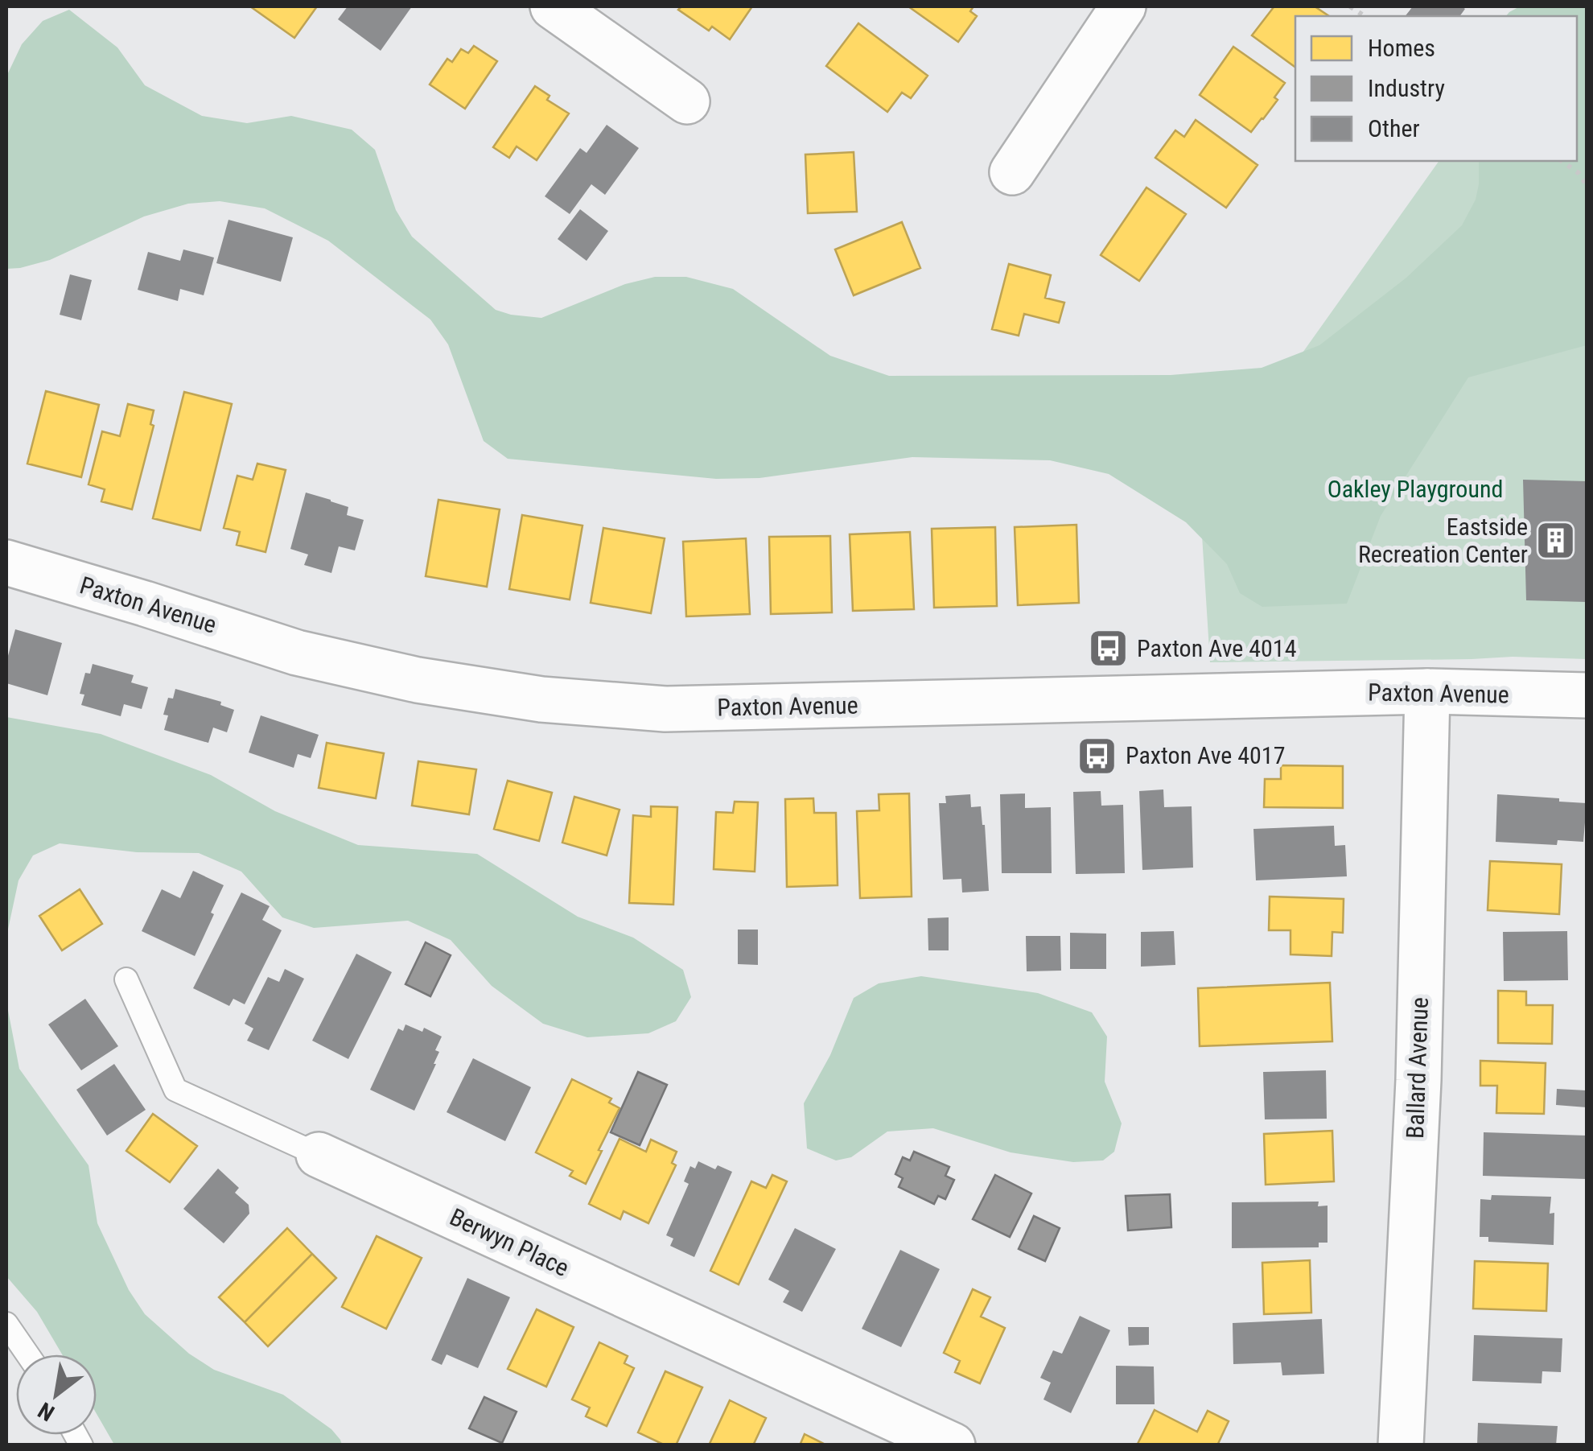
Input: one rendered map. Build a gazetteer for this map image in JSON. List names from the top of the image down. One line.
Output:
{"streets":{"street":["Paxton Avenue","Ballard Avenue","Berwyn Place"]},"crossings":[["Paxton Avenue","Ballard Avenue"]],"parks":["Oakley Playground"],"places":{"building":["Eastside Recreation Center"],"bus stop":["Paxton Ave 4014","Paxton Ave 4017"]},"legend":["Homes","Industry","Other"],"north":"bottom left"}
